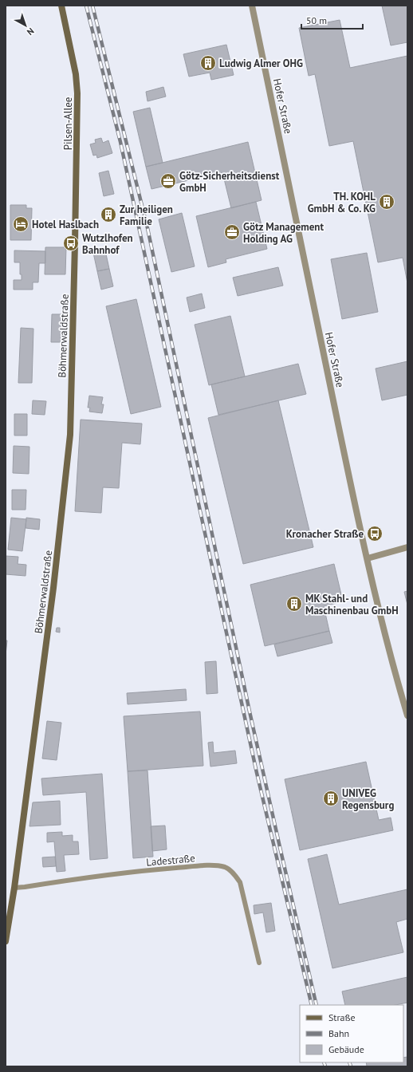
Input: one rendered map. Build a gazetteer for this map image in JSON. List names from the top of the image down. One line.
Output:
{"streets":{"street":["Hofer Straße","Pilsen-Allee","Böhmerwaldstraße"],"lane":["Ladestraße"]},"crossings":[["Pilsen-Allee","Böhmerwaldstraße"],["Böhmerwaldstraße","Ladestraße"]],"places":{"building":["Ludwig Almer OHG","TH. KOHL GmbH & Co. KG","Zur heiligen Familie","MK Stahl- und Maschinenbau GmbH","UNIVEG Regensburg"],"office":["Götz-Sicherheitsdienst GmbH","Götz Management Holding AG"],"hotel":["Hotel Haslbach"],"bus stop":["Wutzlhofen Bahnhof","Kronacher Straße"]},"legend":["Straße","Bahn","Gebäude"],"scale_bar":"50 m","north":"bottom right"}
